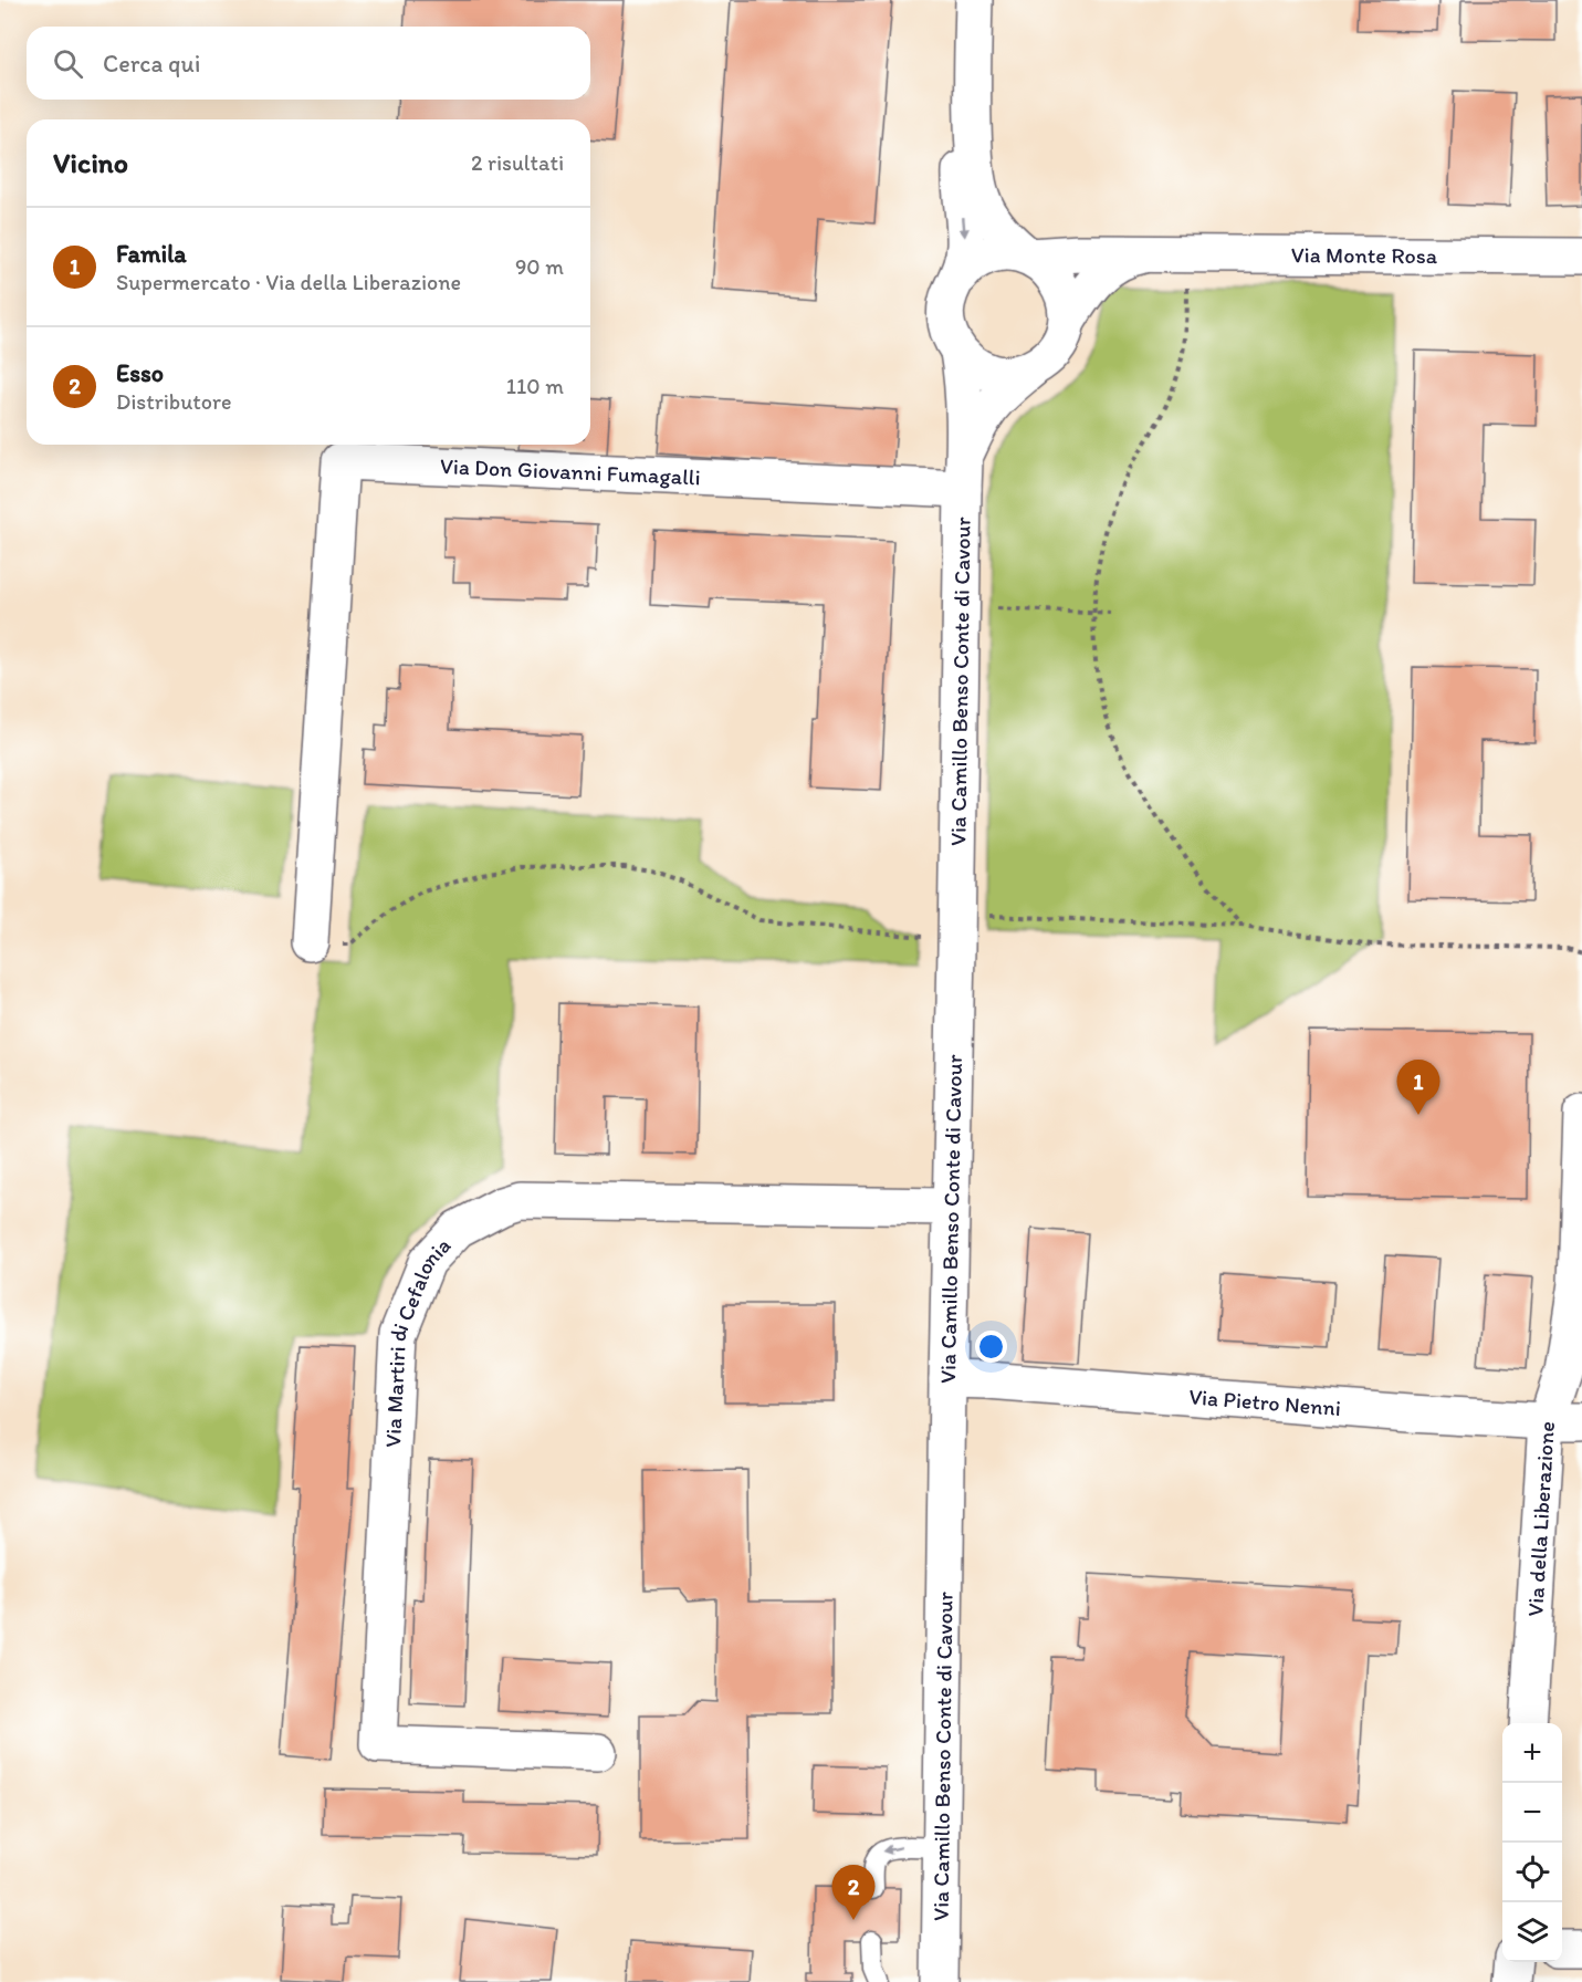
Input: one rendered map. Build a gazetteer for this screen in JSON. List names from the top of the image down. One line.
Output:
{"streets":{"street":["Via Monte Rosa","Via Don Giovanni Fumagalli","Via Camillo Benso Conte di Cavour","Via Martiri di Cefalonia","Via Pietro Nenni","Via della Liberazione"]},"crossings":[["Via Monte Rosa","Via Camillo Benso Conte di Cavour"],["Via Don Giovanni Fumagalli","Via Camillo Benso Conte di Cavour"],["Via Camillo Benso Conte di Cavour","Via Martiri di Cefalonia"],["Via Camillo Benso Conte di Cavour","Via Pietro Nenni"],["Via Pietro Nenni","Via della Liberazione"]],"page":{"search":"Cerca qui","heading":["Vicino","2 risultati"],"list":[{"mark":"1","name":"Famila","note":"Supermercato · Via della Liberazione","value":"90 m"},{"mark":"2","name":"Esso","note":"Distributore","value":"110 m"}],"pins":["1","2"],"map_buttons":["+","−"]}}
